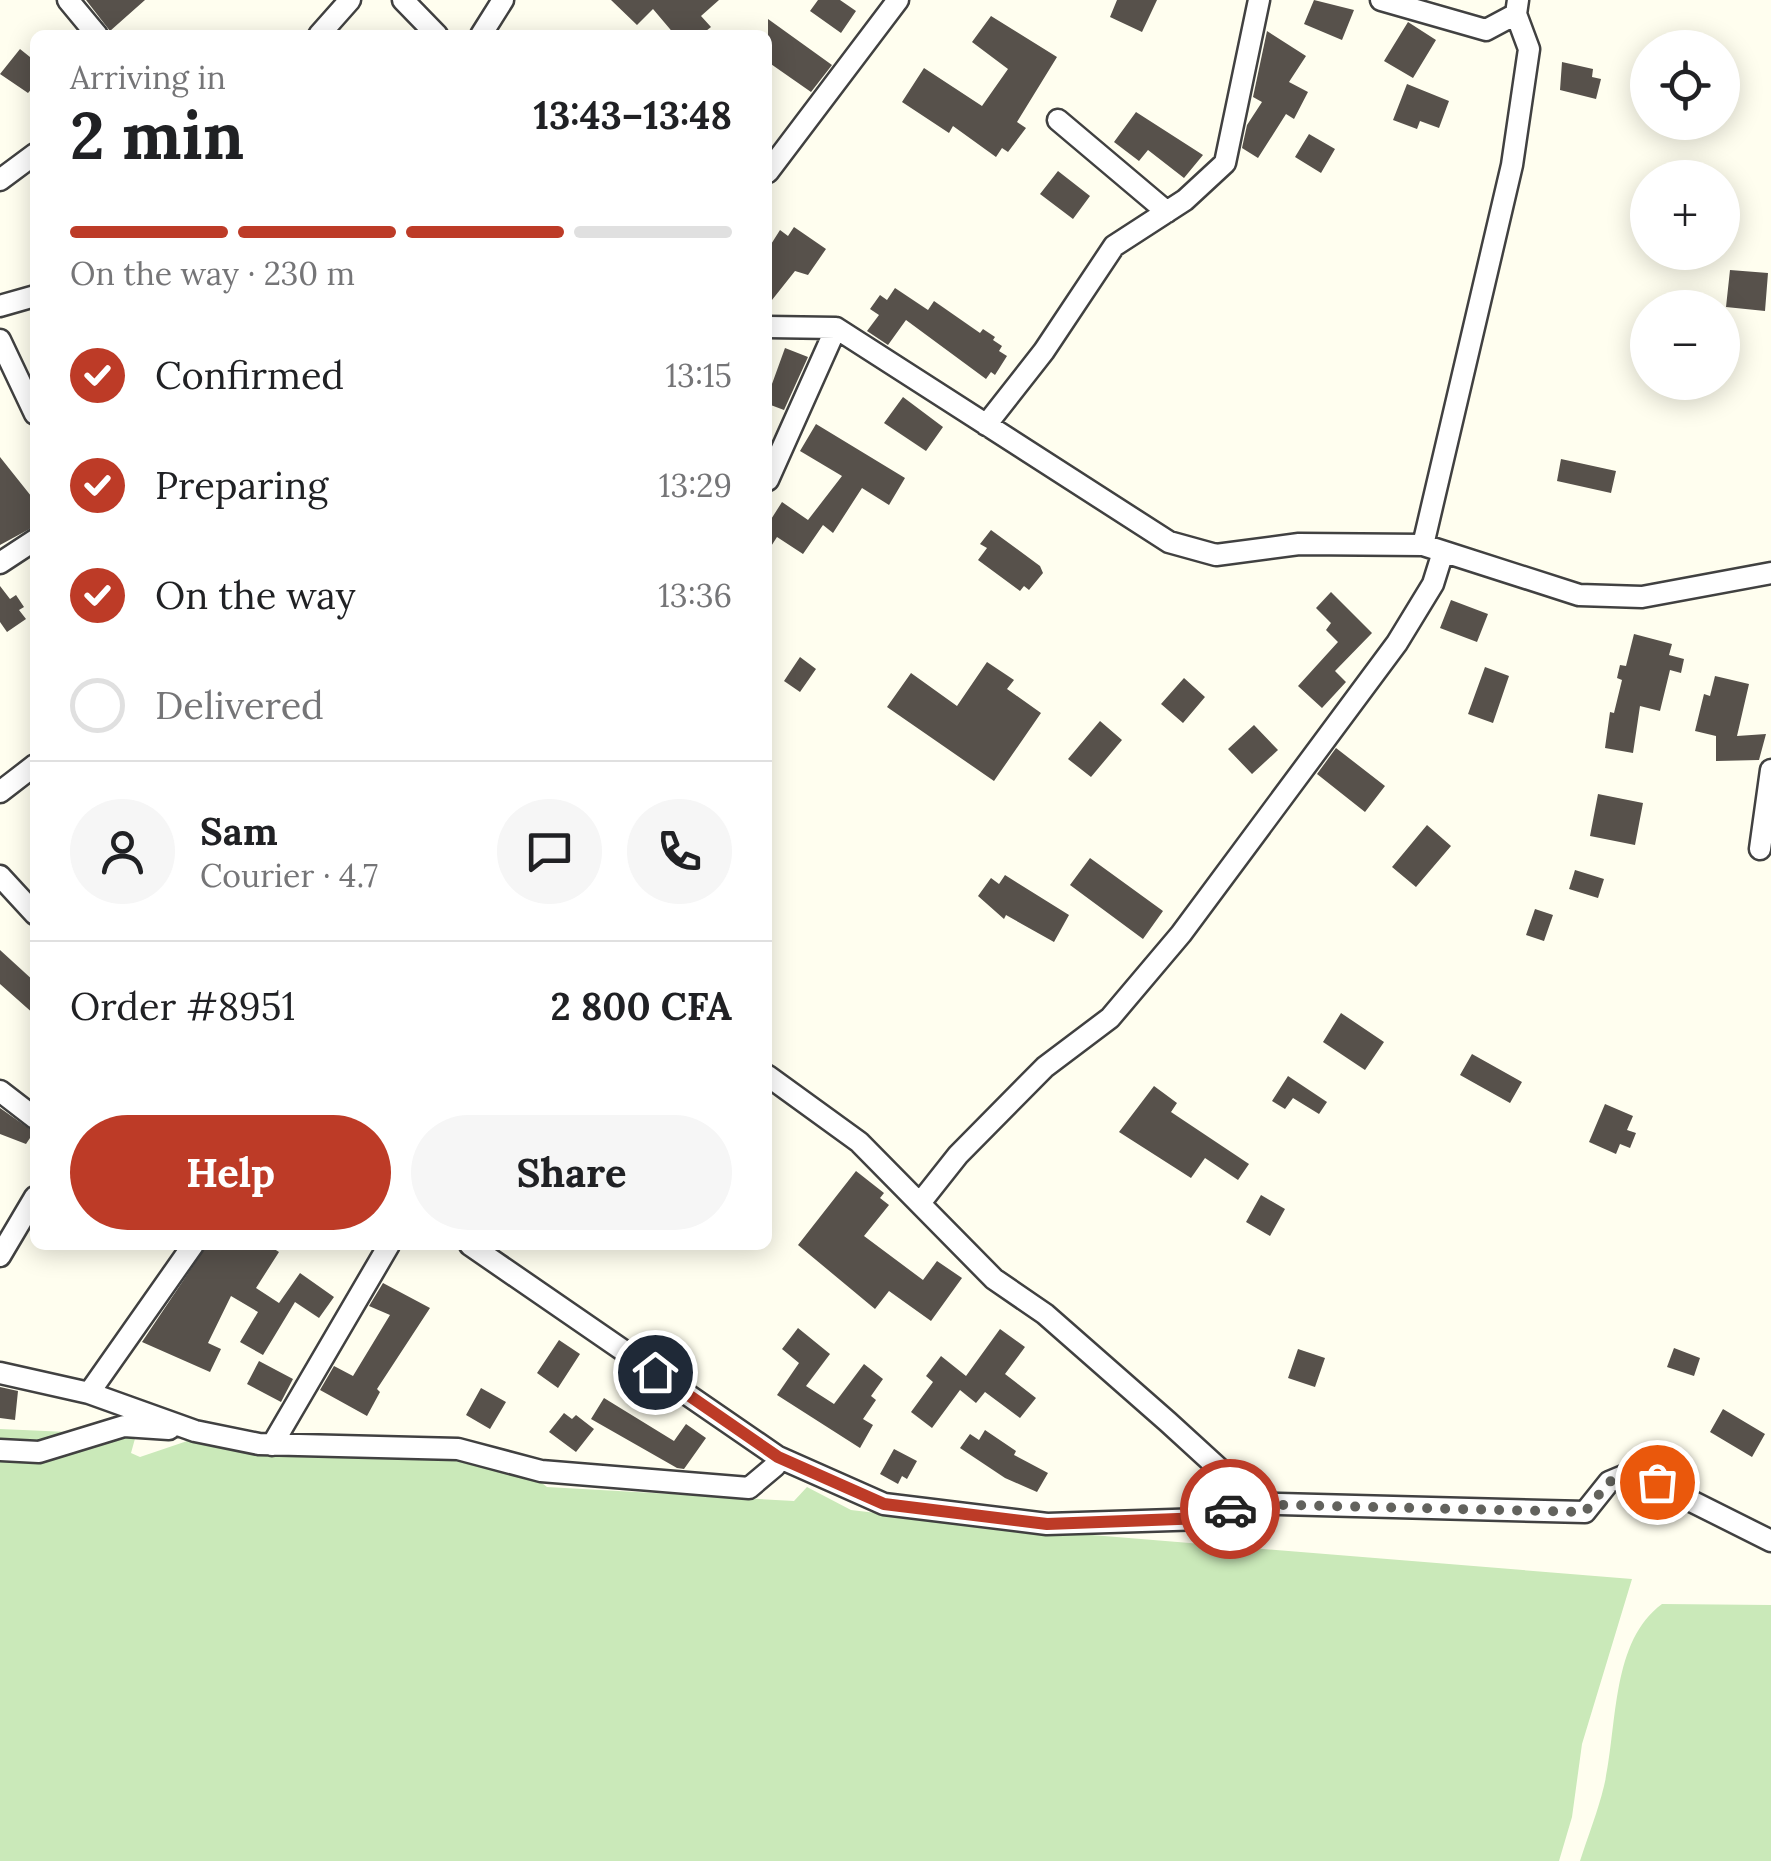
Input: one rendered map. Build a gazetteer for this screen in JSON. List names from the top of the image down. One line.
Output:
{"page":{"map_buttons":["+","−"],"heading":["2 min","Arriving in","13:43–13:48"],"panel":["Sam","Courier · 4.7","Order #8951","2 800 CFA"],"bar":"On the way · 230 m","list":[["Confirmed","13:15"],["Preparing","13:29"],["On the way","13:36"],"Delivered"],"buttons":["Help","Share"]}}
